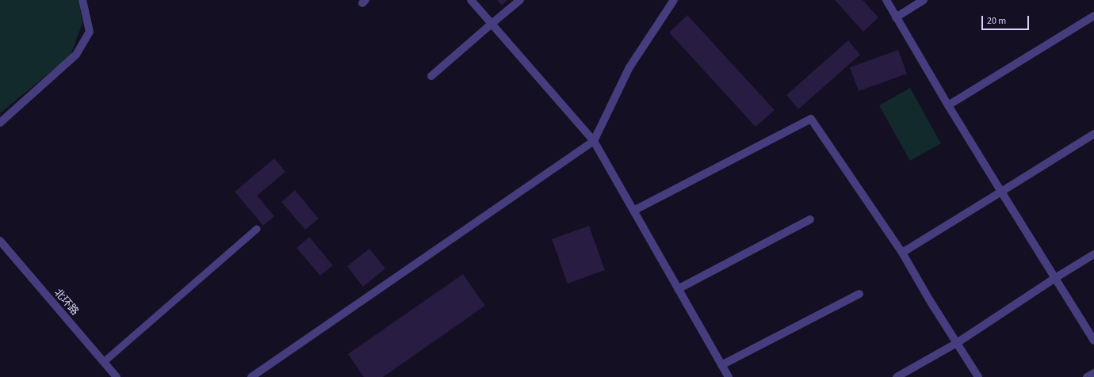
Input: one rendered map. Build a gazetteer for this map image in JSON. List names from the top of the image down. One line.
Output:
{"streets":{"street":["北环路"]},"scale_bar":"20 m"}
